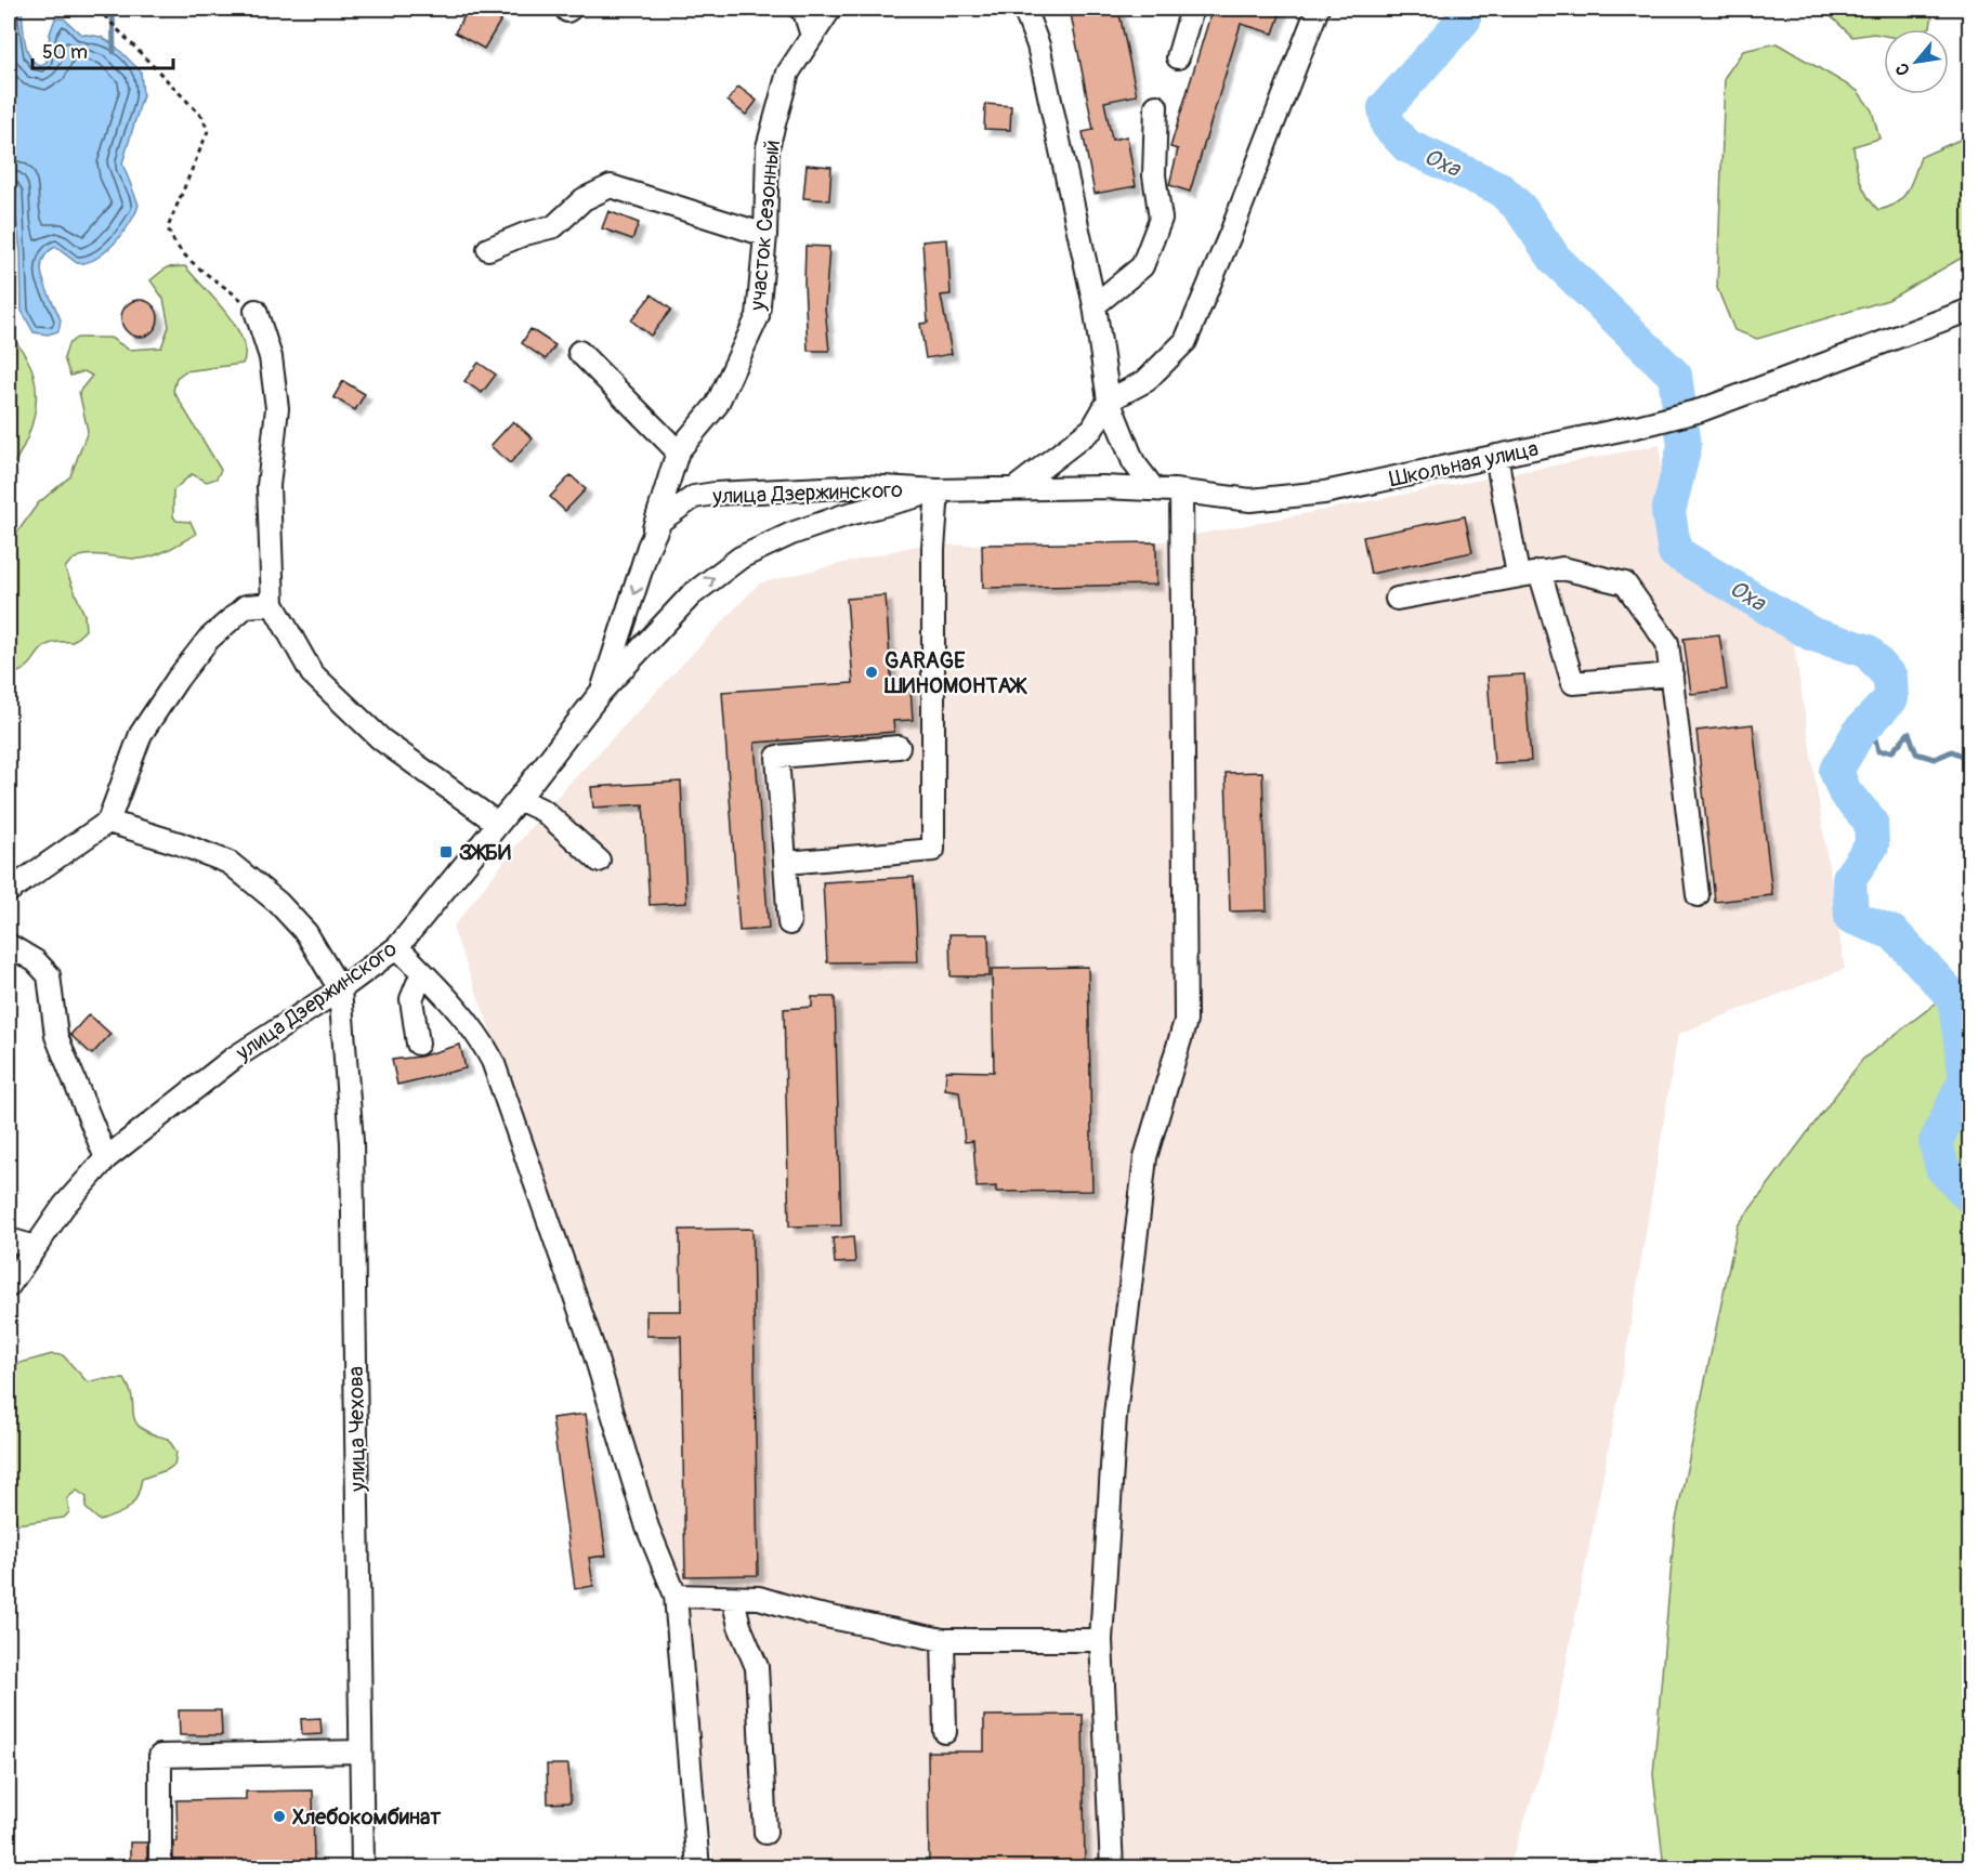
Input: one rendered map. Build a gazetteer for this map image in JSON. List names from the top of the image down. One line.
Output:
{"streets":{"street":["участок Сезонный","Школьная улица","улица Дзержинского","улица Чехова"]},"crossings":[["участок Сезонный","улица Дзержинского"],["Школьная улица","улица Дзержинского"],["улица Дзержинского","улица Чехова"]],"water":["Оха"],"places":{"other":["GARAGE ШИНОМОНТАЖ","Хлебокомбинат"],"transit":["ЗЖБИ"]},"scale_bar":"50 m","north":"bottom left"}
